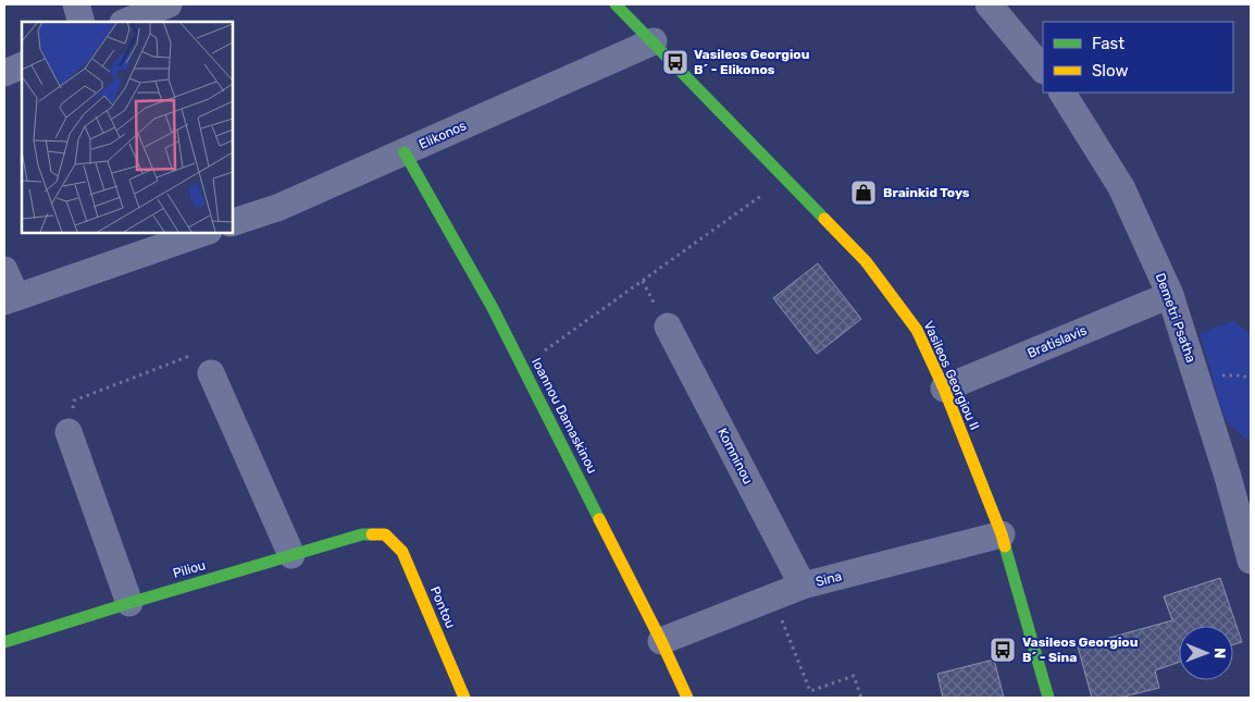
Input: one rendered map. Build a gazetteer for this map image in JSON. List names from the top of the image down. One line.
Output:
{"streets":{"street":["Elikonos","Demetri Psatha","Bratislavis","Vasileos Georgiou II","Ioannou Damaskinou","Komninou","Piliou","Sina","Pontou"]},"crossings":[["Elikonos","Vasileos Georgiou II"],["Elikonos","Ioannou Damaskinou"],["Demetri Psatha","Bratislavis"],["Bratislavis","Vasileos Georgiou II"],["Vasileos Georgiou II","Sina"],["Ioannou Damaskinou","Sina"],["Komninou","Sina"],["Piliou","Pontou"]],"places":{"bus stop":["Vasileos Georgiou B´ - Elikonos","Vasileos Georgiou B´ - Sina"],"shop":["Brainkid Toys"]},"legend":["Fast","Slow"],"north":"right"}
